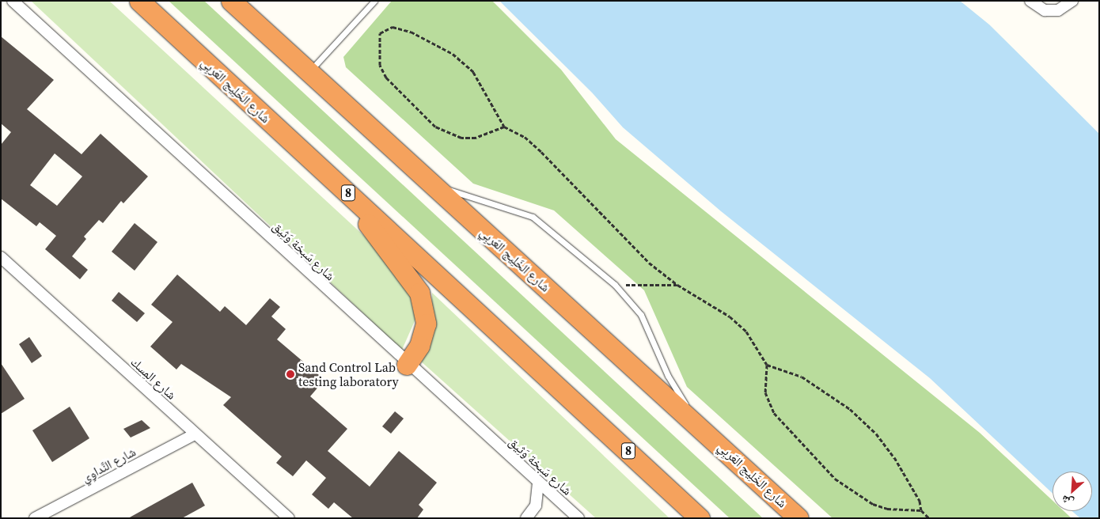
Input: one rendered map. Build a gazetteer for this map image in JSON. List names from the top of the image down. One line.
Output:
{"streets":{"highway":["شارع الخَلِيج العَربِي","8"],"street":["شارع سَبخة وَثِيق","شارع المِسك","شارع النَّداوِي"]},"crossings":[["شارع المِسك","شارع النَّداوِي"]],"places":["Sand Control Lab testing laboratory"],"north":"bottom left"}
